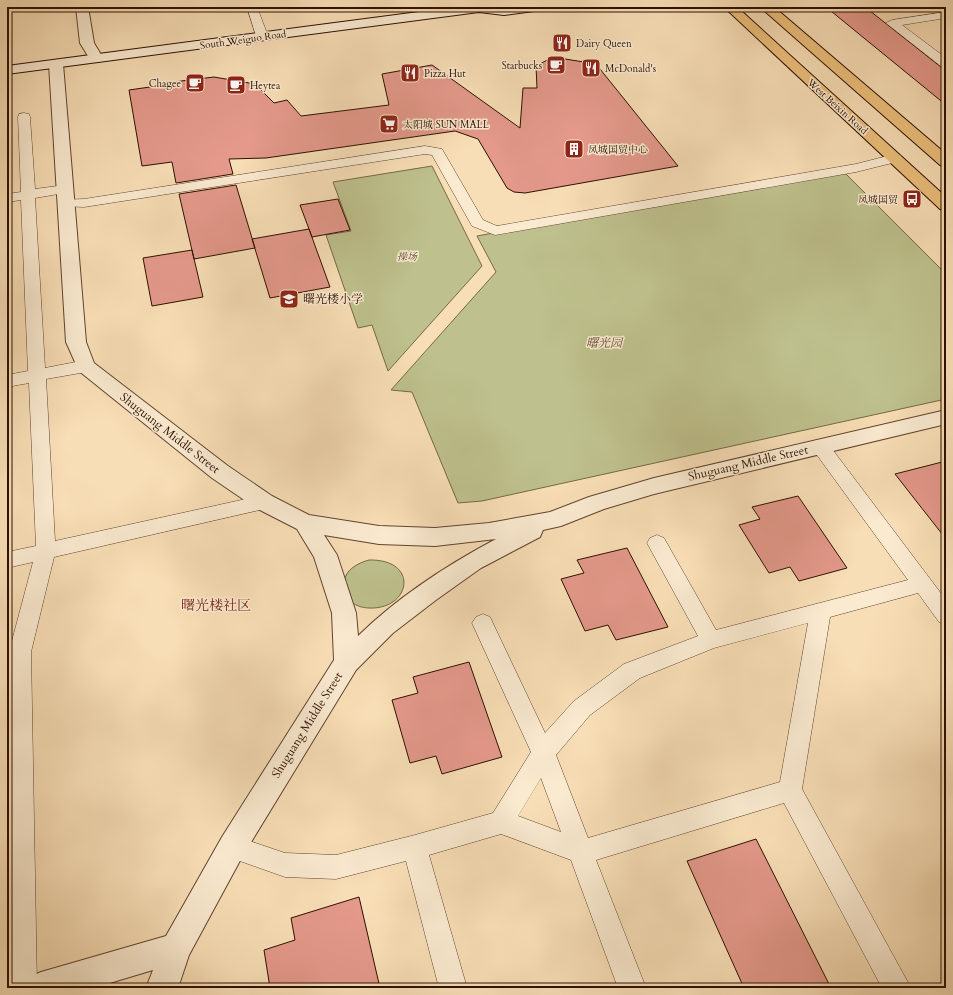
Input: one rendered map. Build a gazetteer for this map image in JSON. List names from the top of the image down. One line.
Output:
{"streets":{"main road":["West Beixin Road"],"street":["South Weiguo Road","Shuguang Middle Street"]},"crossings":[["South Weiguo Road","Shuguang Middle Street"]],"districts":["曙光楼社区"],"parks":["操场","曙光园"],"places":{"restaurant":["Dairy Queen","McDonald's","Pizza Hut"],"cafe":["Starbucks","Chagee","Heytea"],"supermarket":["太阳城 SUN MALL"],"building":["凤城国贸中心"],"bus stop":["凤城国贸"],"school or university":["曙光楼小学"]}}
